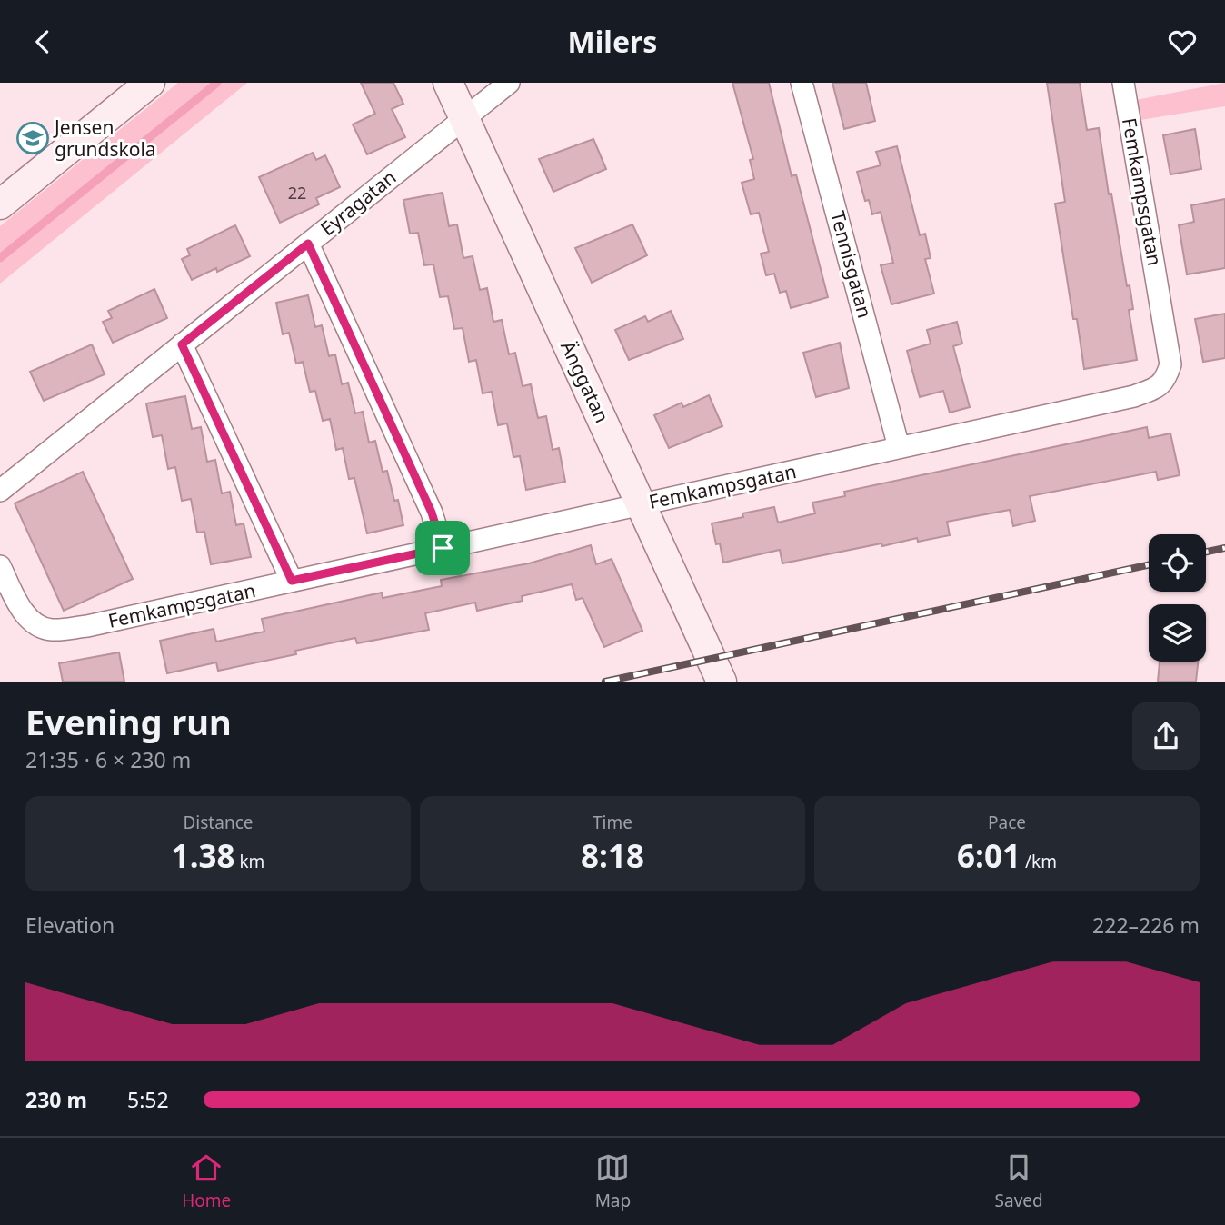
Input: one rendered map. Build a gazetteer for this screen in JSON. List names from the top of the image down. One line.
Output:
{"streets":{"street":["Femkampsgatan","Eyragatan","Tennisgatan","Änggatan"]},"crossings":[["Femkampsgatan","Tennisgatan"],["Femkampsgatan","Änggatan"],["Eyragatan","Änggatan"]],"places":{"school or university":["Jensen grundskola"]},"house_numbers":["22"],"page":{"header":"Milers","heading":["Evening run","21:35 · 6 × 230 m"],"stats":[["Distance","1.38 km"],["Time","8:18"],["Pace","6:01 /km"]],"chart":["Elevation","222–226 m"],"list":[{"name":"230 m","note":"5:52"}],"tabs":["Home","Map","Saved"]}}
